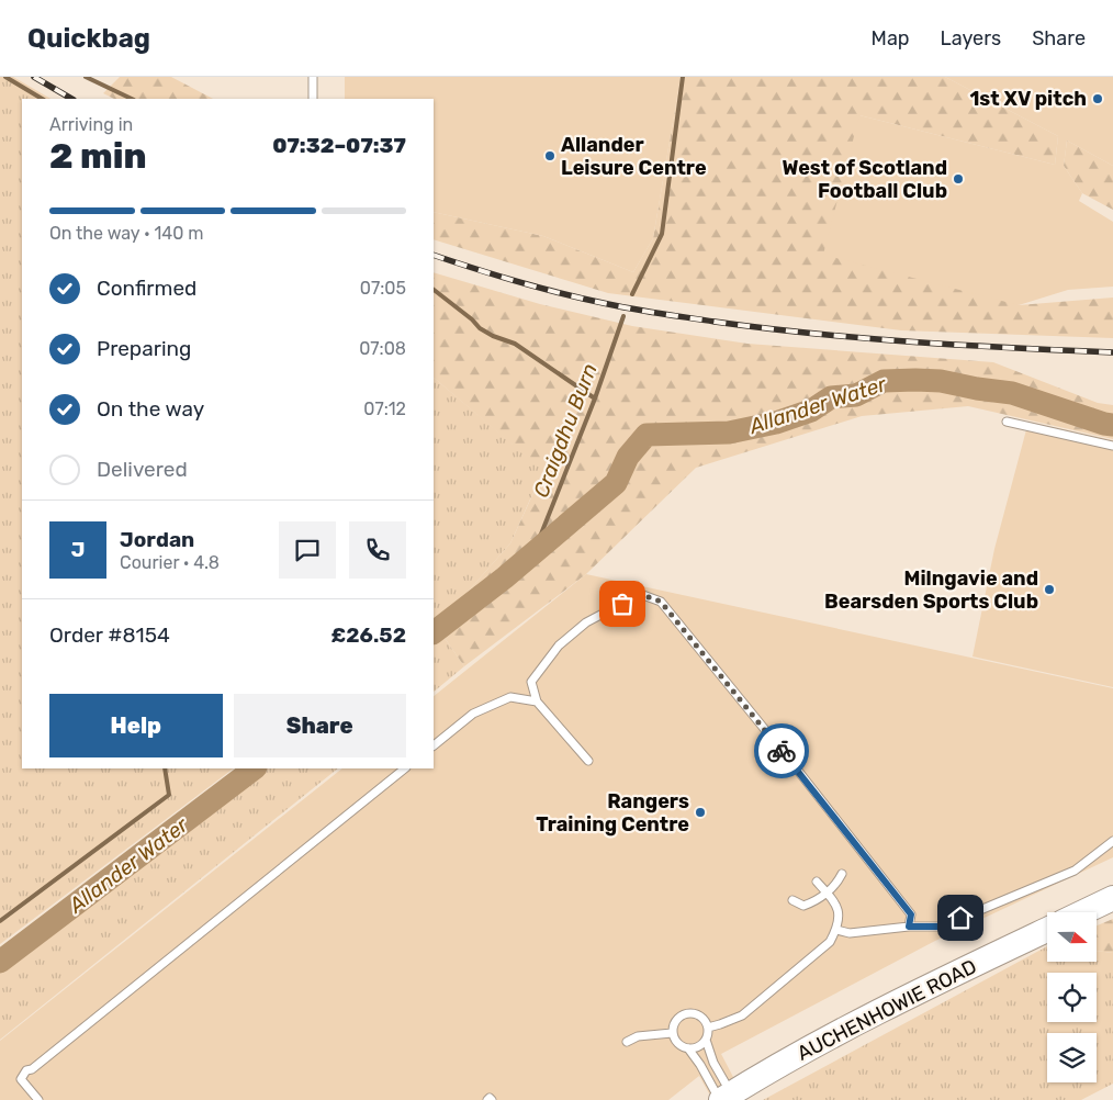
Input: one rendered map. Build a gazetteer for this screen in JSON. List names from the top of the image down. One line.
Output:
{"streets":{"main road":["AUCHENHOWIE ROAD"]},"water":["Allander Water","Craigdhu Burn"],"places":["1st XV pitch","Allander Leisure Centre","West of Scotland Football Club","Milngavie and Bearsden Sports Club","Rangers Training Centre"],"north":"right","page":{"header":"Quickbag","nav":["Map","Layers","Share"],"heading":["2 min","Arriving in","07:32–07:37"],"panel":["Jordan","Courier · 4.8","Order #8154","£26.52"],"bar":"On the way · 140 m","list":[["Confirmed","07:05"],["Preparing","07:08"],["On the way","07:12"],"Delivered"],"round":"J","buttons":["Help","Share"]}}
